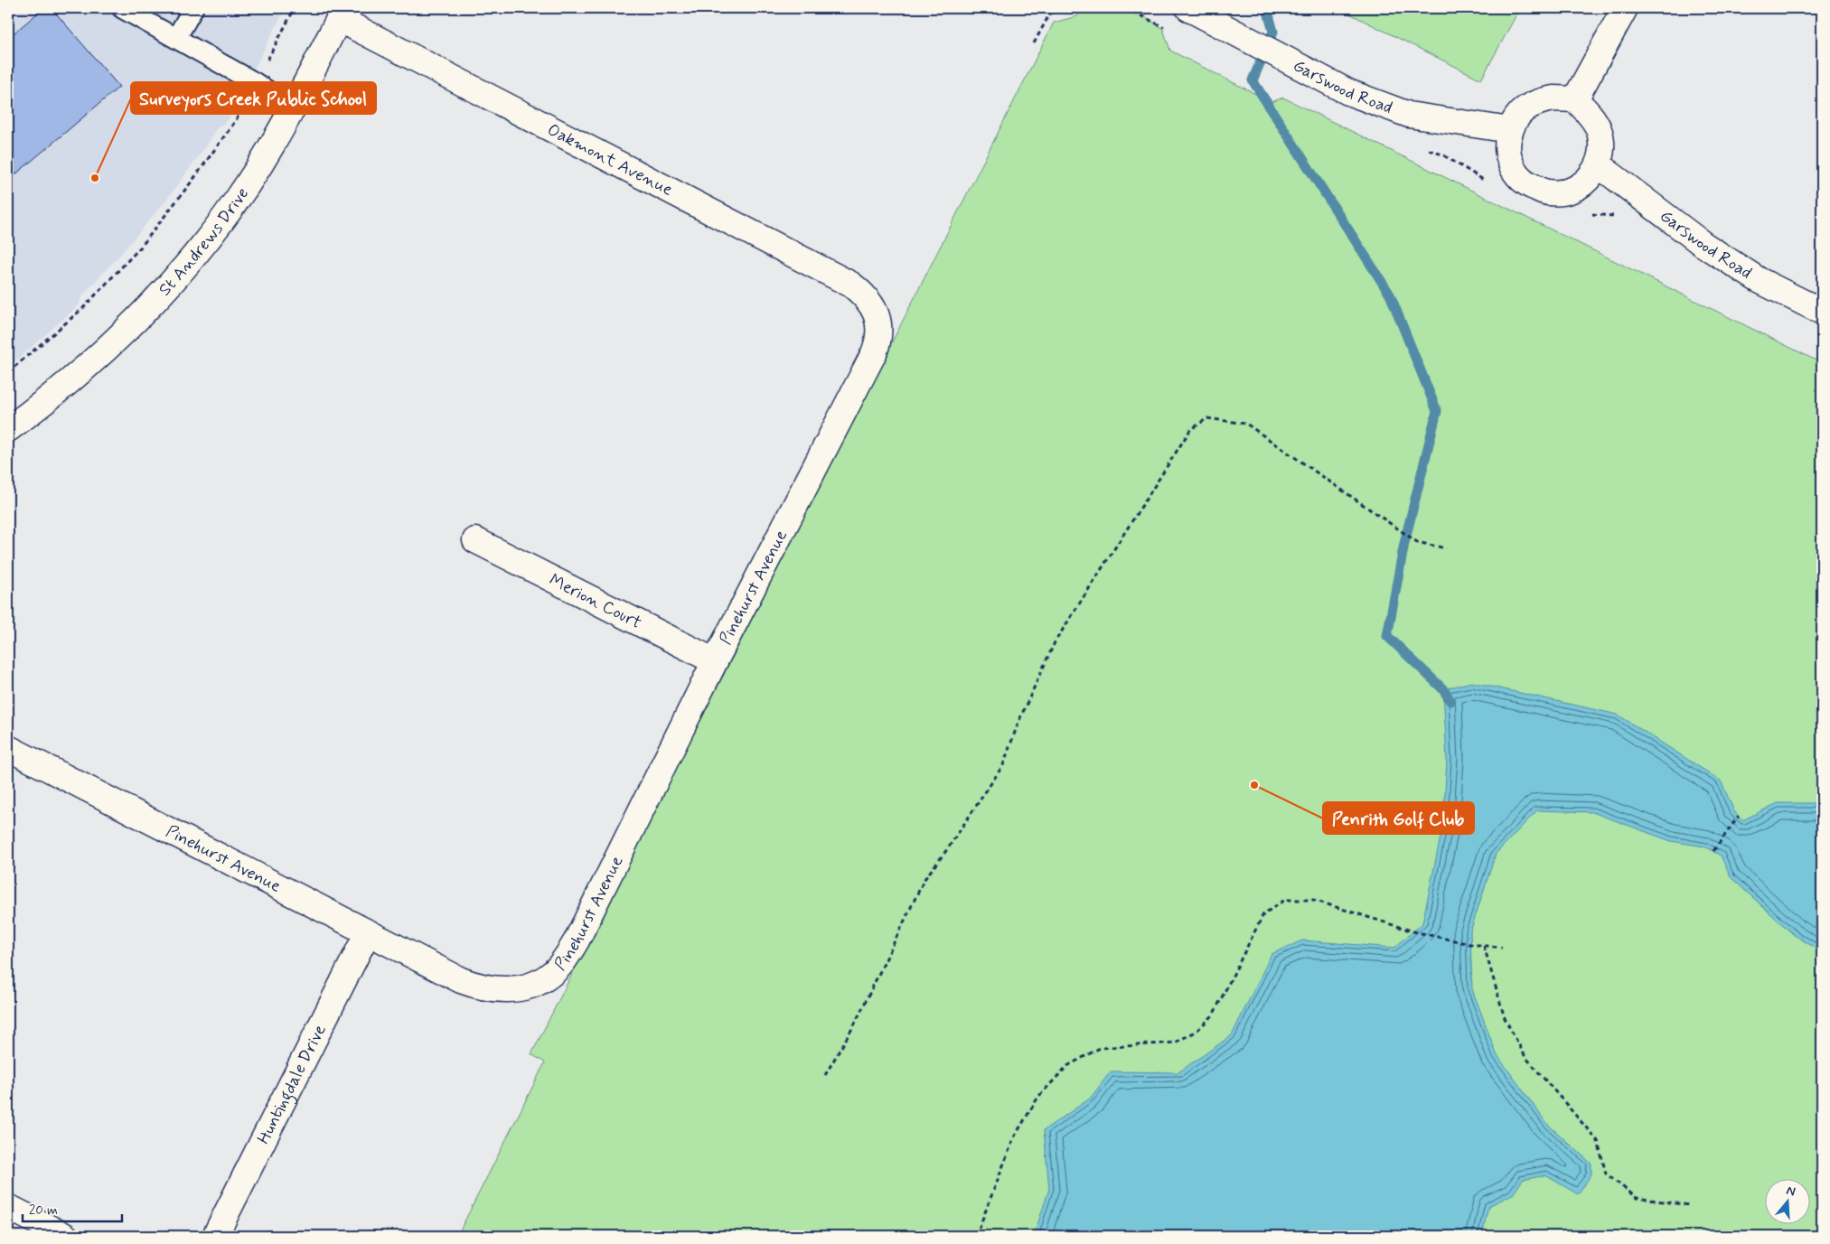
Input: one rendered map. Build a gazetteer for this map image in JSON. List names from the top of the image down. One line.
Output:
{"streets":{"street":["Garswood Road","Oakmont Avenue","St Andrews Drive","Pinehurst Avenue","Merion Court","Huntingdale Drive"]},"crossings":[["Oakmont Avenue","St Andrews Drive"],["Oakmont Avenue","Pinehurst Avenue"],["Pinehurst Avenue","Merion Court"],["Pinehurst Avenue","Huntingdale Drive"]],"places":["Surveyors Creek Public School","Penrith Golf Club"],"scale_bar":"20 m","north":"top"}
